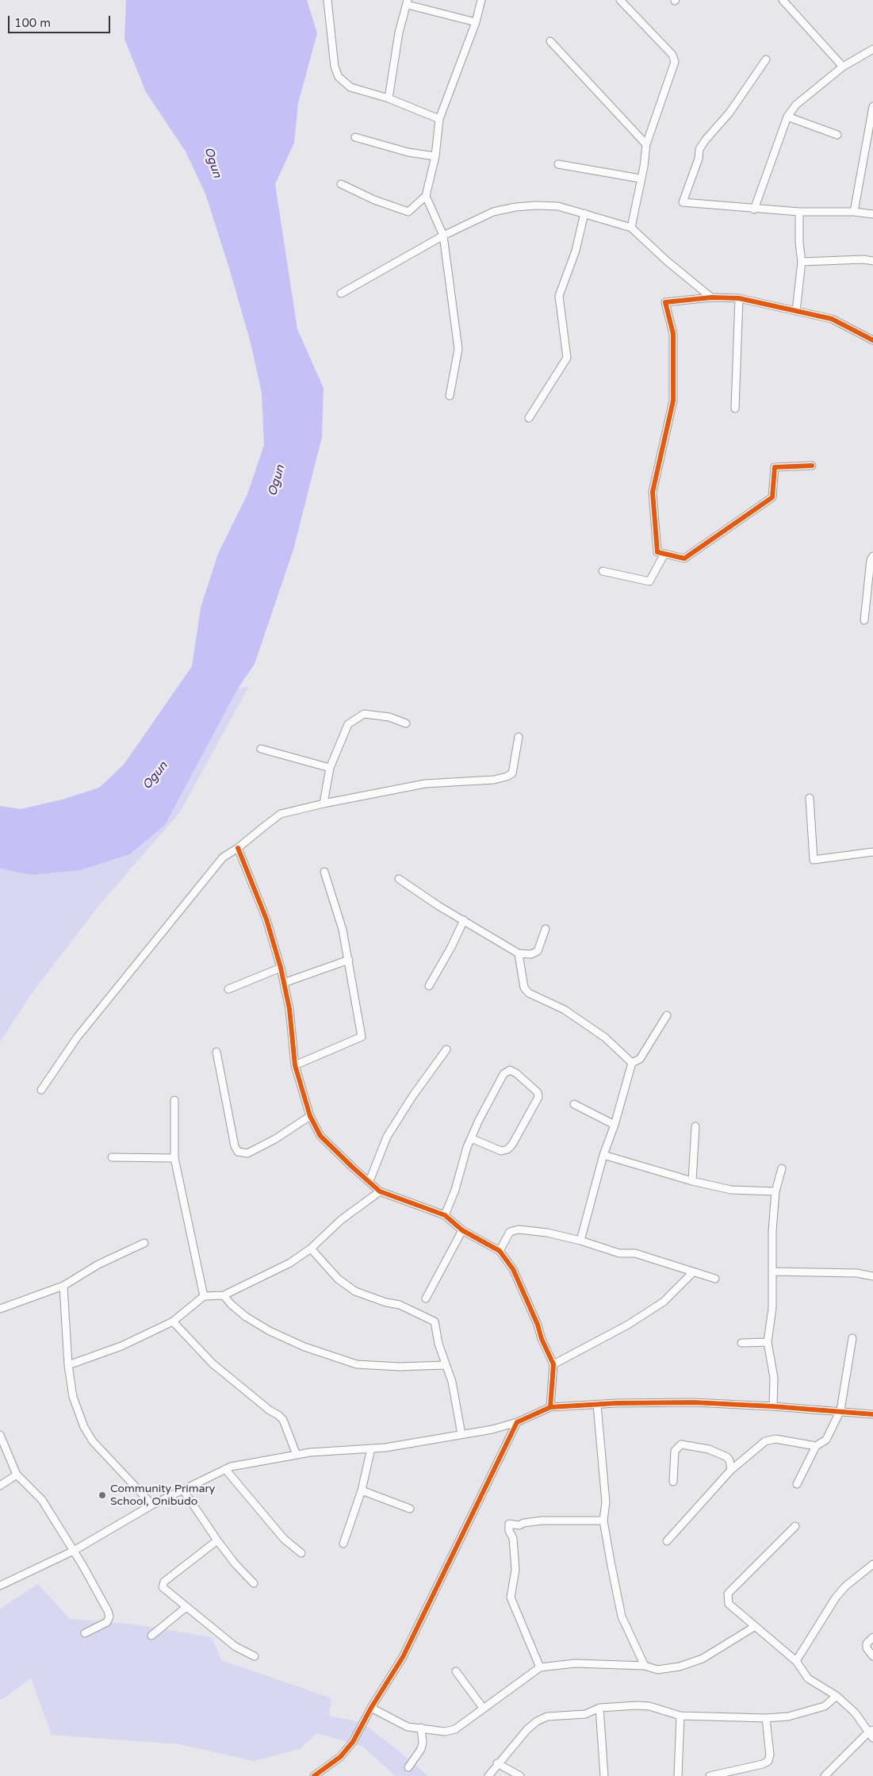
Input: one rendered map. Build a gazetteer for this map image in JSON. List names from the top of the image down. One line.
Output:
{"water":["Ogun"],"places":["Community Primary School, Onibudo"],"scale_bar":"100 m"}
